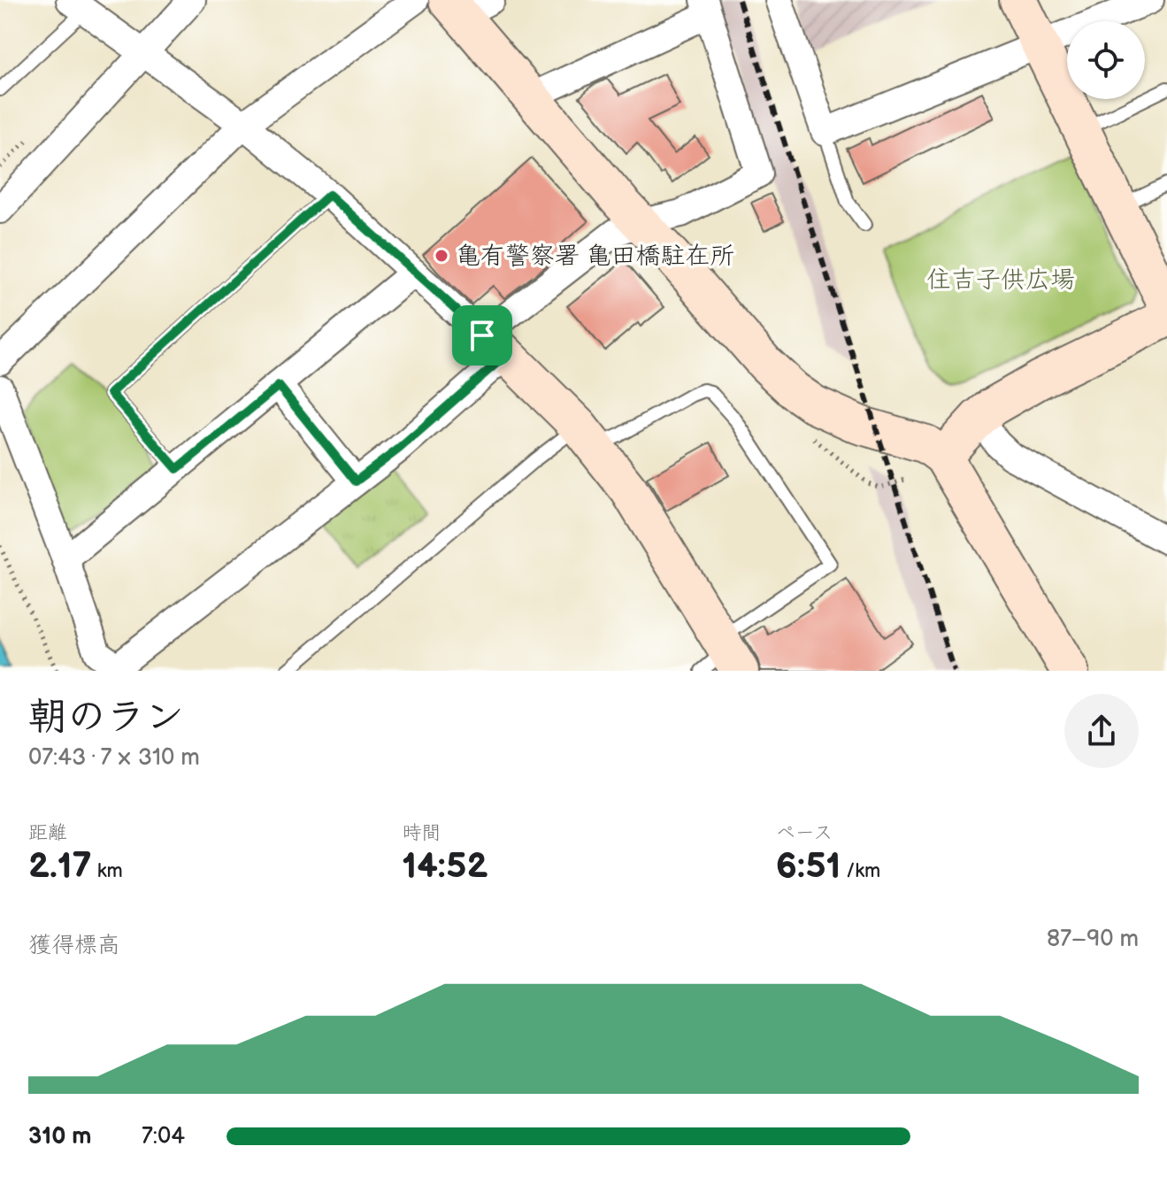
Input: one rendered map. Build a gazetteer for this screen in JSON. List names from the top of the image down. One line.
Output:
{"parks":["住吉子供広場"],"places":["亀有警察署 亀田橋駐在所"],"page":{"heading":["朝のラン","07:43 · 7 × 310 m"],"stats":[["距離","2.17 km"],["時間","14:52"],["ペース","6:51 /km"]],"chart":["獲得標高","87–90 m"],"list":[{"name":"310 m","note":"7:04"}]}}
